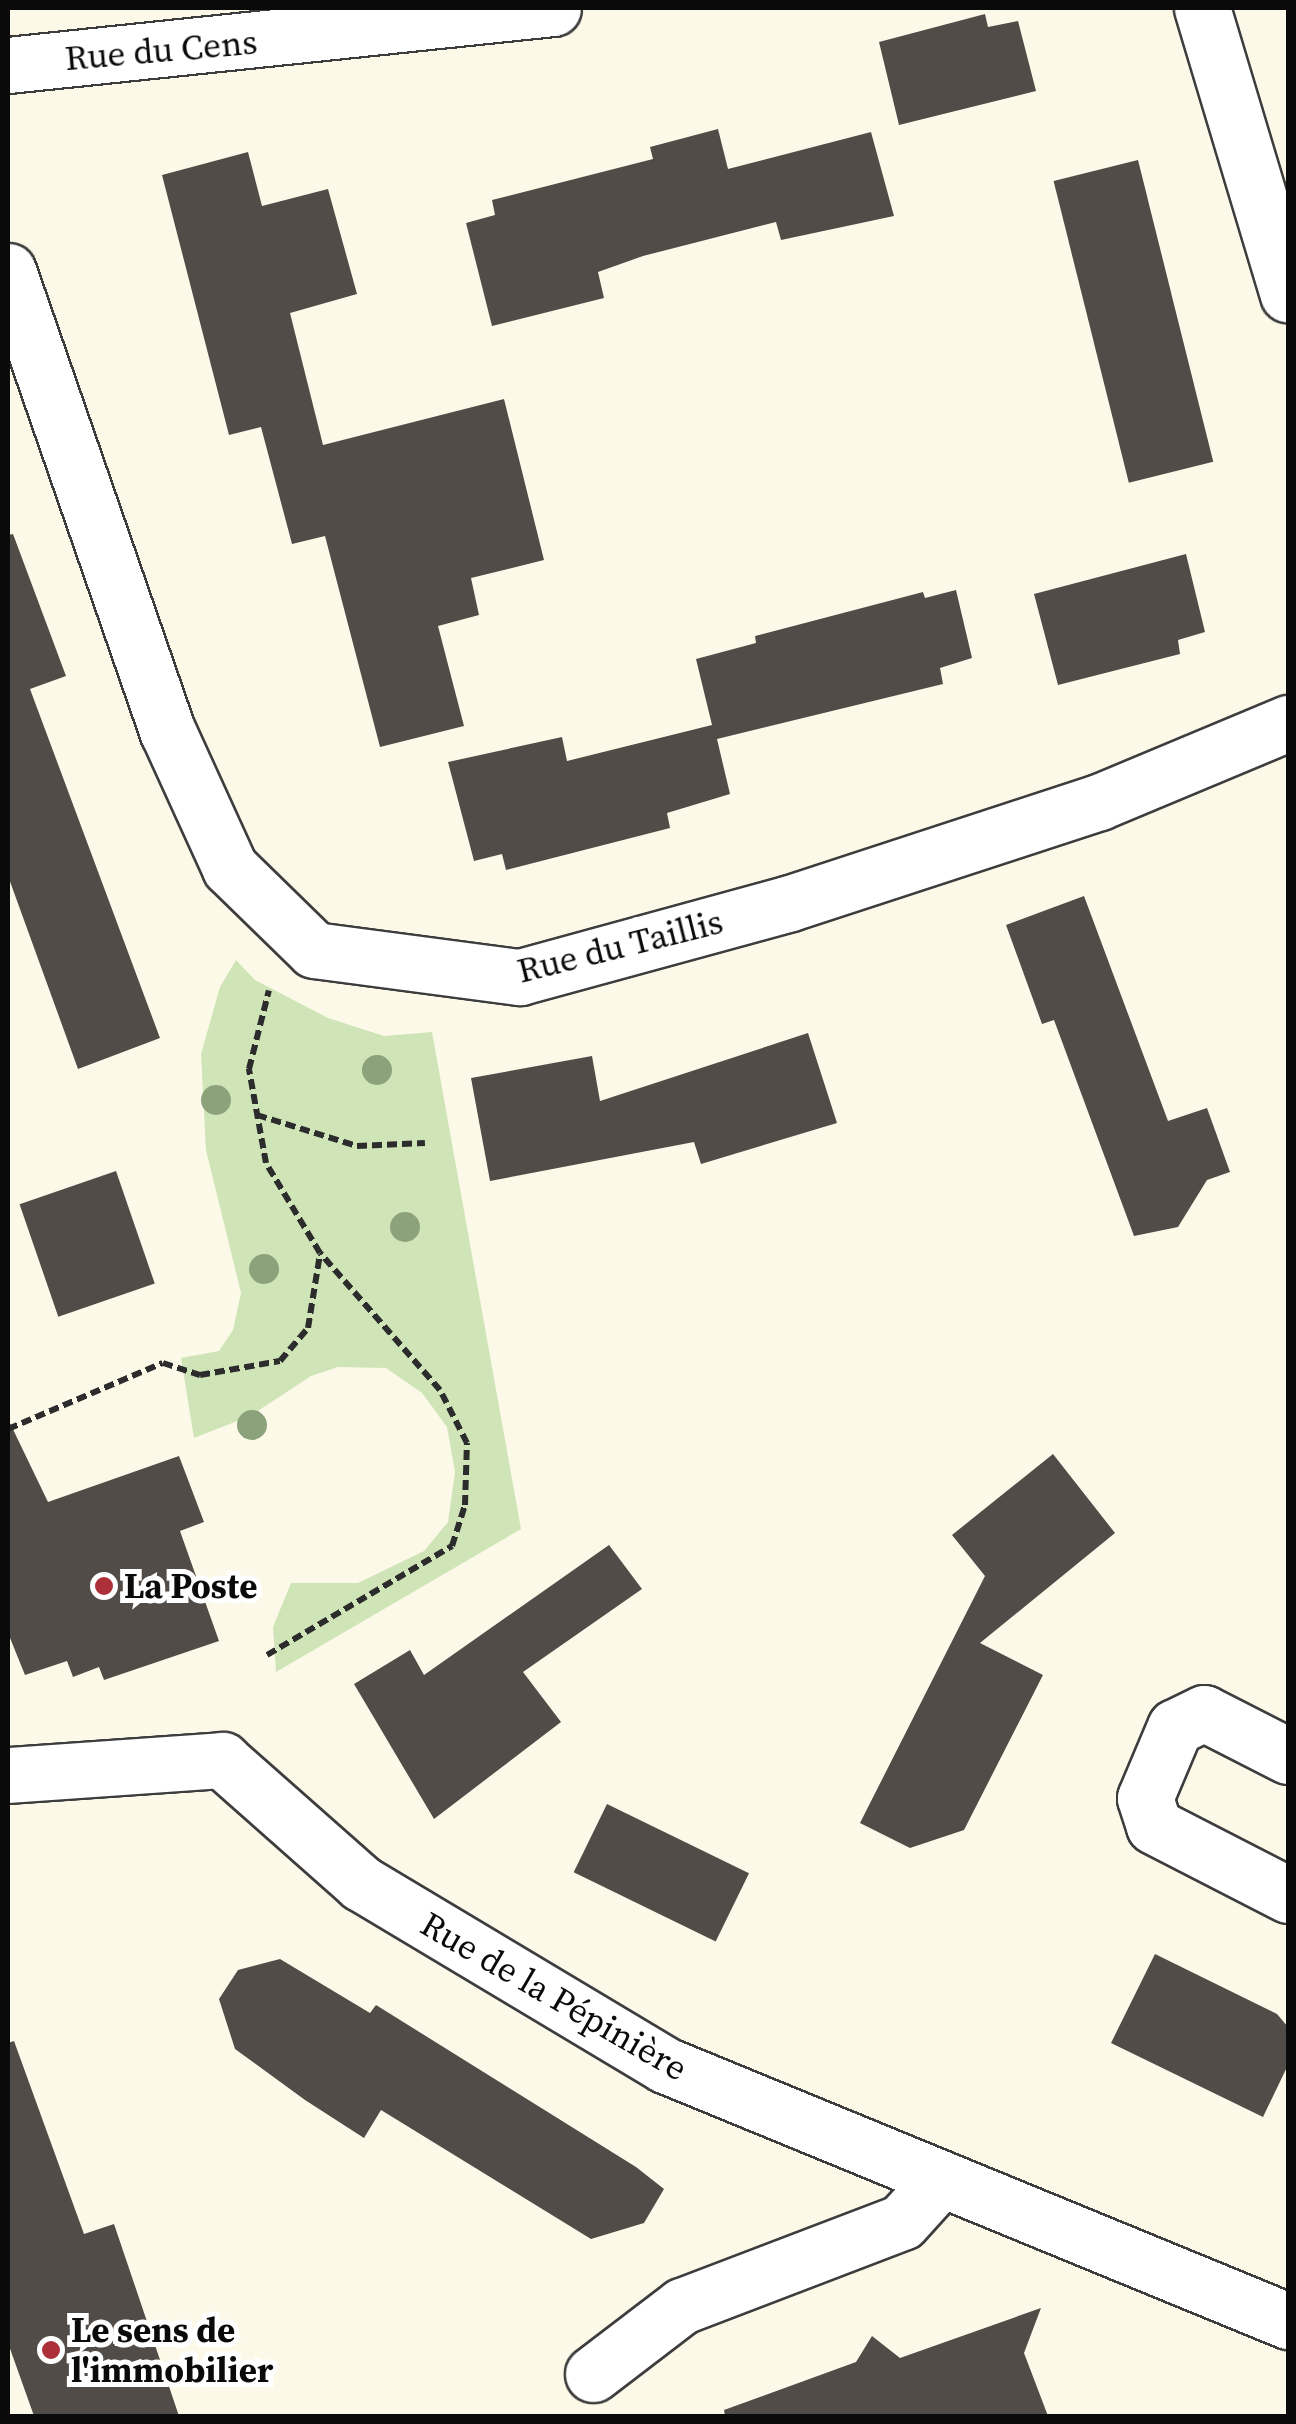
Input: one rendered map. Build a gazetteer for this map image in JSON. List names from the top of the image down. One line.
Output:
{"streets":{"street":["Rue du Cens","Rue du Taillis","Rue de la Pépinière"]},"places":["La Poste","Le sens de l'immobilier"]}
